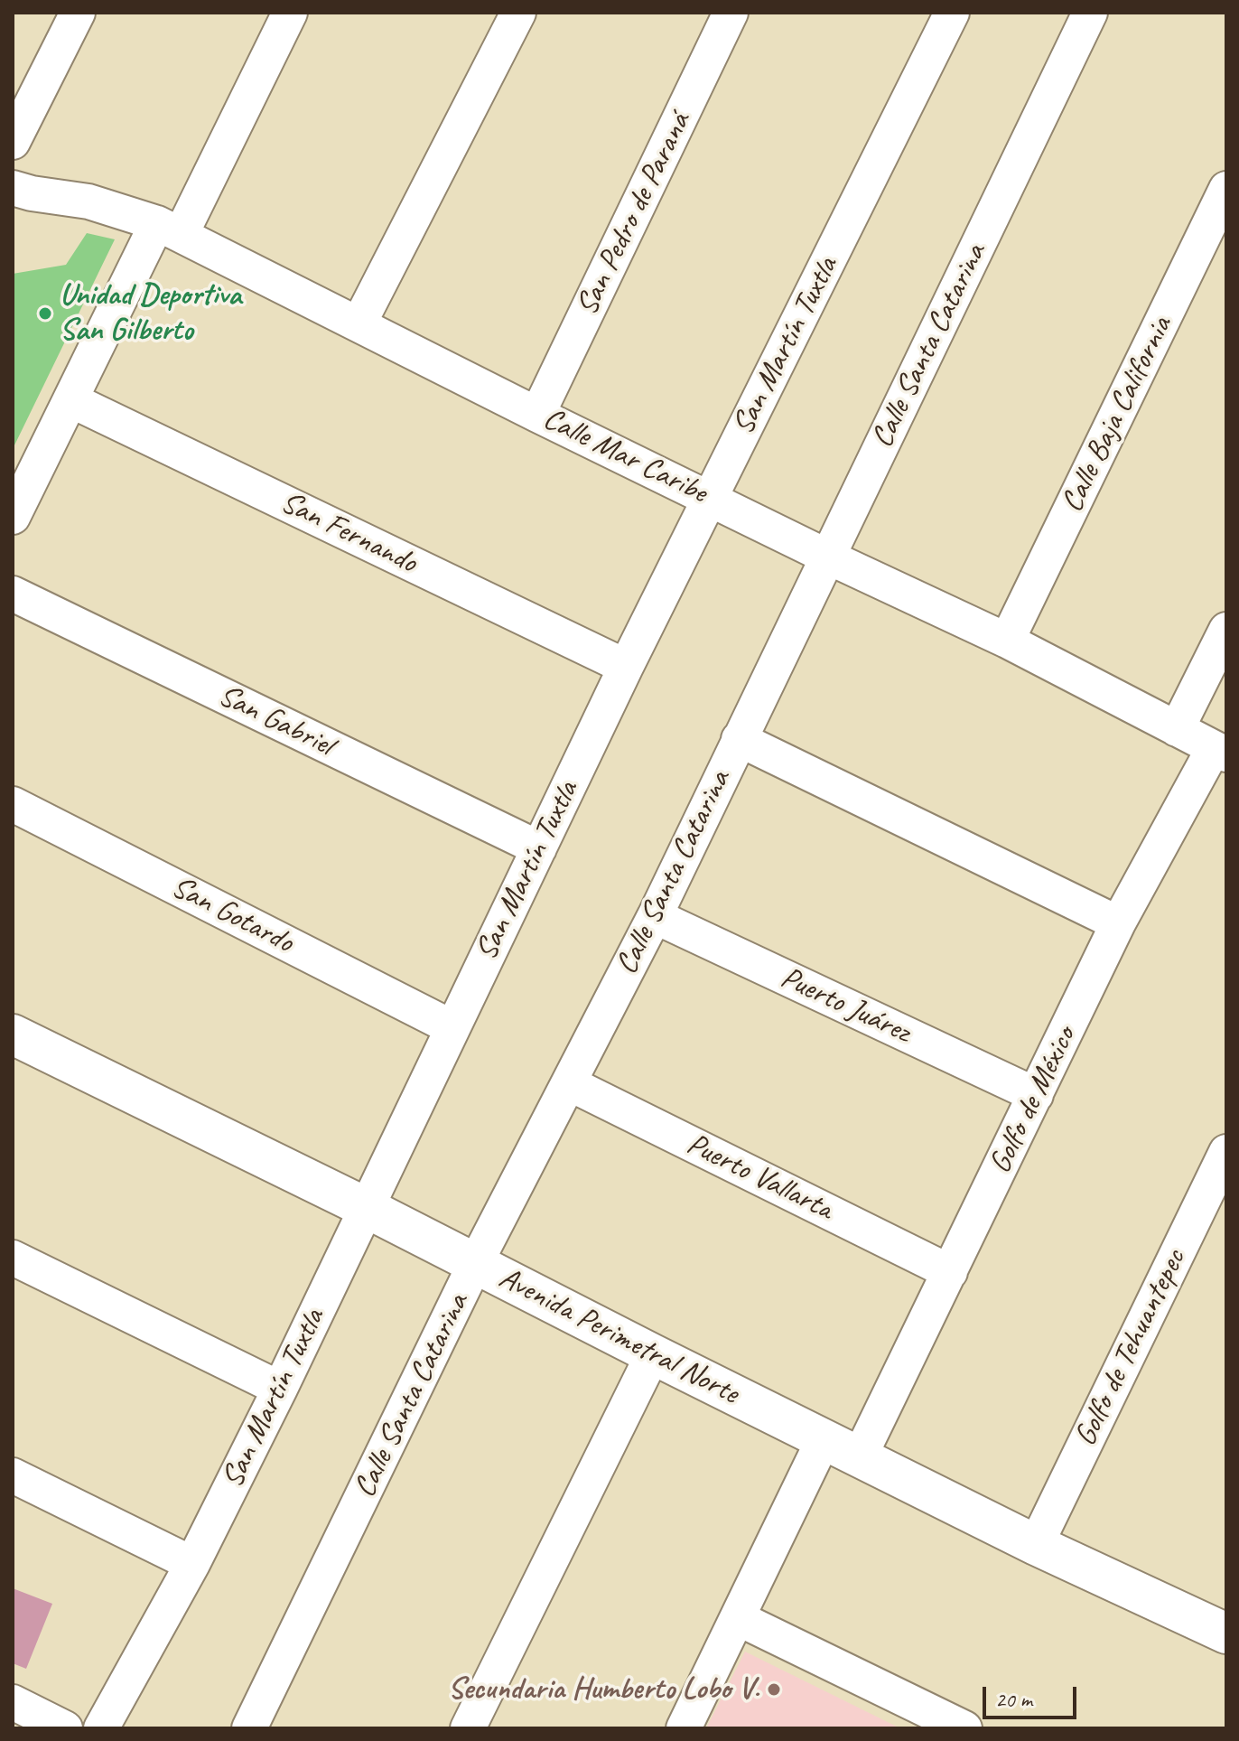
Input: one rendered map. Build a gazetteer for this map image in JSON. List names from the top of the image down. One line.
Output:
{"streets":{"street":["San Pedro de Paraná","San Martín Tuxtla","Calle Santa Catarina","Calle Baja California","Calle Mar Caribe","San Fernando","San Gabriel","San Gotardo","Puerto Juárez","Golfo de México","Puerto Vallarta","Avenida Perimetral Norte","Golfo de Tehuantepec"]},"crossings":[["San Pedro de Paraná","Calle Mar Caribe"],["San Martín Tuxtla","Calle Mar Caribe"],["San Martín Tuxtla","San Fernando"],["San Martín Tuxtla","San Gabriel"],["San Martín Tuxtla","San Gotardo"],["San Martín Tuxtla","Avenida Perimetral Norte"],["Calle Santa Catarina","Calle Mar Caribe"],["Calle Santa Catarina","Puerto Juárez"],["Calle Santa Catarina","Puerto Vallarta"],["Calle Santa Catarina","Avenida Perimetral Norte"],["Calle Baja California","Calle Mar Caribe"],["Calle Mar Caribe","Golfo de México"],["Puerto Juárez","Golfo de México"],["Golfo de México","Puerto Vallarta"],["Golfo de México","Avenida Perimetral Norte"],["Avenida Perimetral Norte","Golfo de Tehuantepec"]],"places":["Unidad Deportiva San Gilberto","Secundaria Humberto Lobo V."],"scale_bar":"20 m"}
